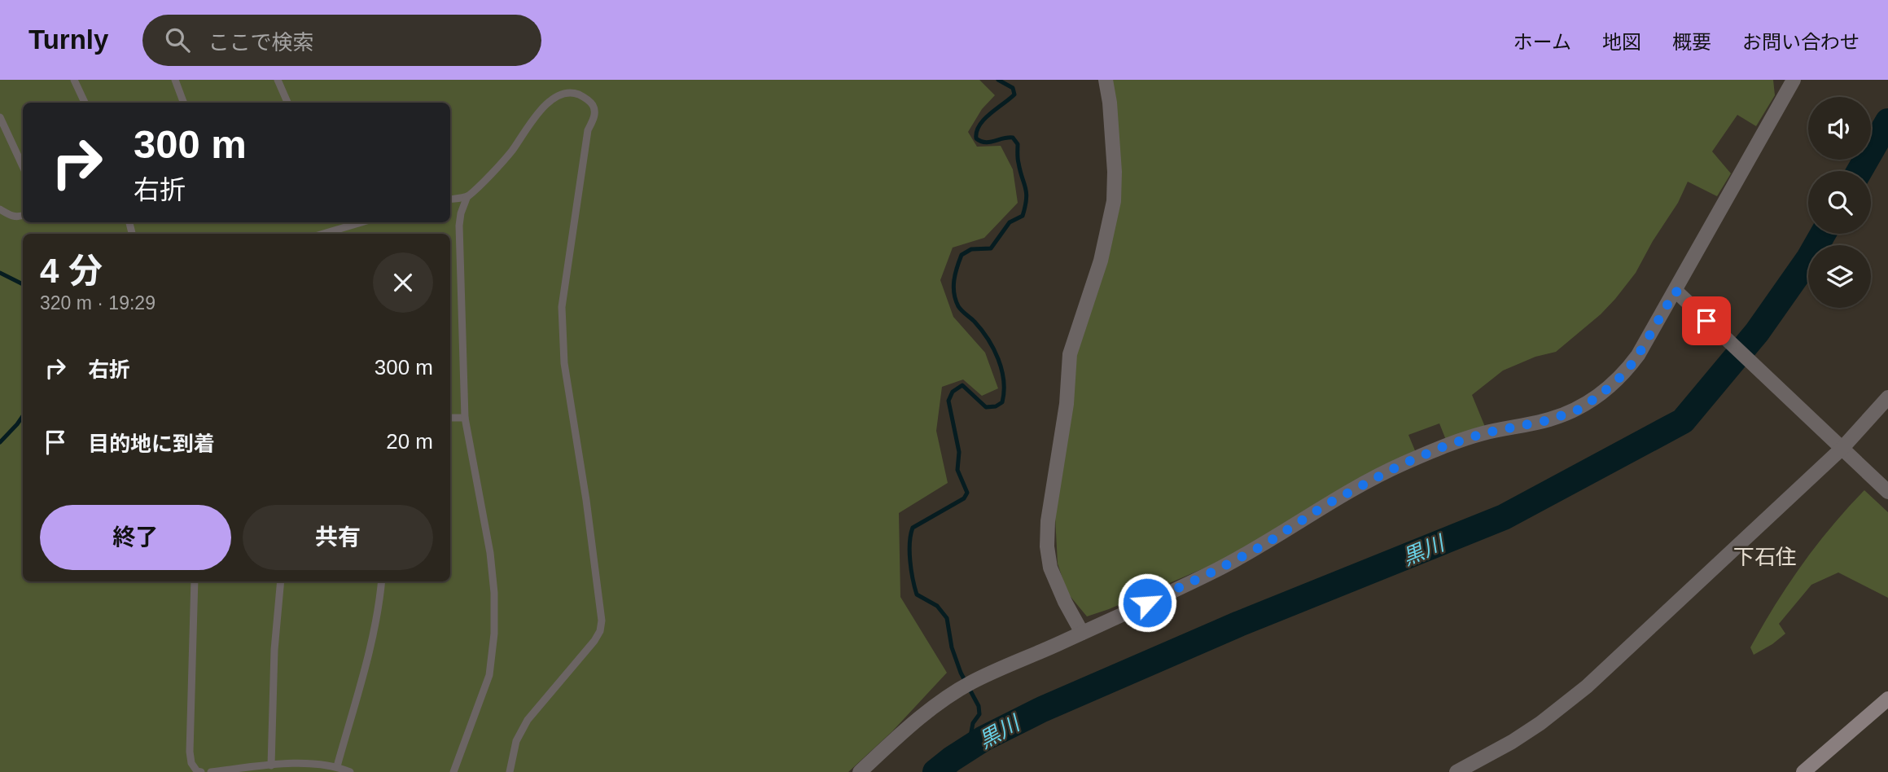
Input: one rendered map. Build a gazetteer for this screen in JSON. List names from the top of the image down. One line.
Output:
{"districts":["下石住"],"water":["黒川"],"page":{"header":"Turnly","search":"ここで検索","nav":["ホーム","地図","概要","お問い合わせ"],"turn":["300 m","右折"],"heading":["4 分","320 m · 19:29"],"list":[{"name":"右折","value":"300 m"},{"name":"目的地に到着","value":"20 m"}],"buttons":["終了","共有"]}}
